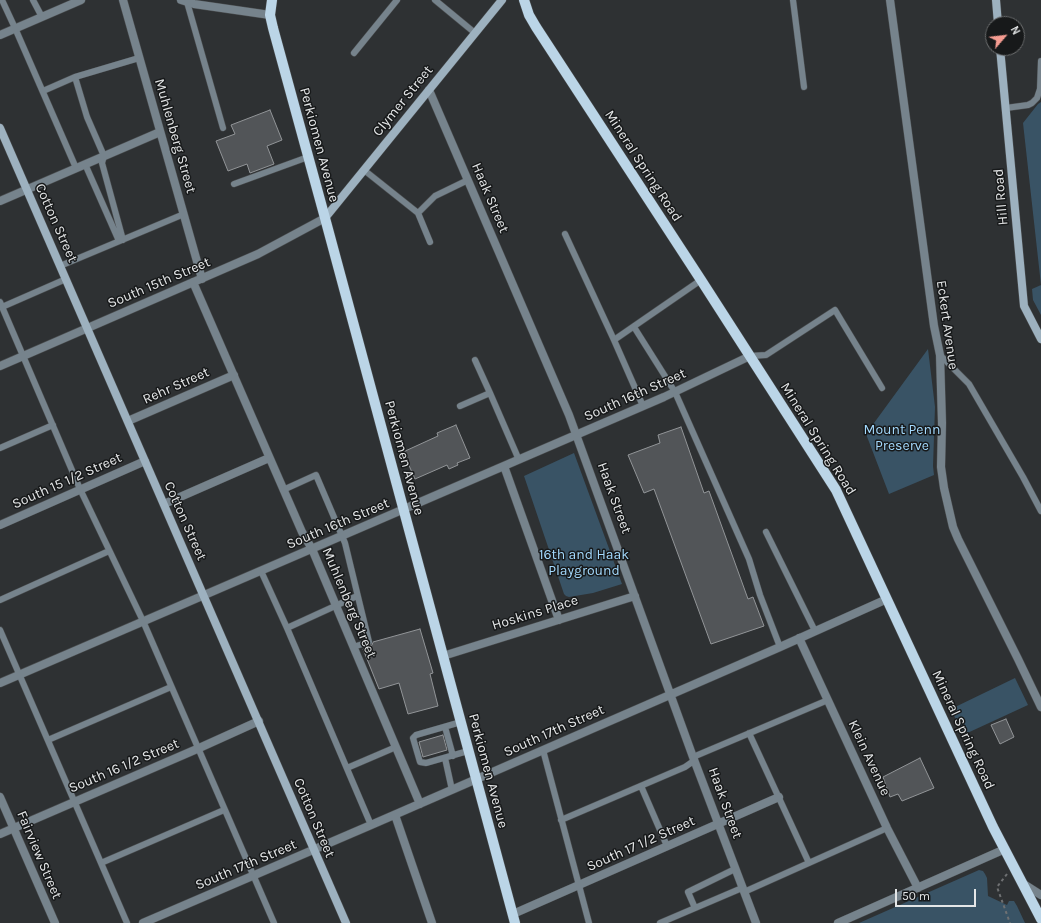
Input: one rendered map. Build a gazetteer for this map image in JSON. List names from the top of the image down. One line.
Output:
{"streets":{"main road":["Perkiomen Avenue","Mineral Spring Road"],"street":["Clymer Street","Muhlenberg Street","Hill Road","Haak Street","Cotton Street","South 15th Street","Eckert Avenue","Rehr Street","South 16th Street","South 15 1/2 Street","Hoskins Place","South 17th Street","Klein Avenue","South 16 1/2 Street","South 17 1/2 Street","Fairview Street"]},"crossings":[["Clymer Street","Perkiomen Avenue"],["Clymer Street","Haak Street"],["Clymer Street","South 15th Street"],["Muhlenberg Street","South 15th Street"],["Muhlenberg Street","Rehr Street"],["Muhlenberg Street","South 16th Street"],["Muhlenberg Street","South 17th Street"],["Perkiomen Avenue","South 15th Street"],["Perkiomen Avenue","South 16th Street"],["Perkiomen Avenue","Hoskins Place"],["Perkiomen Avenue","South 17th Street"],["Perkiomen Avenue","South 17 1/2 Street"],["Mineral Spring Road","South 16th Street"],["Mineral Spring Road","South 17th Street"],["Haak Street","South 16th Street"],["Haak Street","Hoskins Place"],["Haak Street","South 17th Street"],["Haak Street","South 17 1/2 Street"],["Cotton Street","South 15th Street"],["Cotton Street","Rehr Street"],["Cotton Street","South 16th Street"],["Cotton Street","South 15 1/2 Street"],["Cotton Street","South 17th Street"],["Cotton Street","South 16 1/2 Street"],["South 17th Street","Klein Avenue"],["South 16 1/2 Street","Fairview Street"]],"parks":["Mount Penn Preserve","16th and Haak Playground"],"scale_bar":"50 m","north":"top right"}
